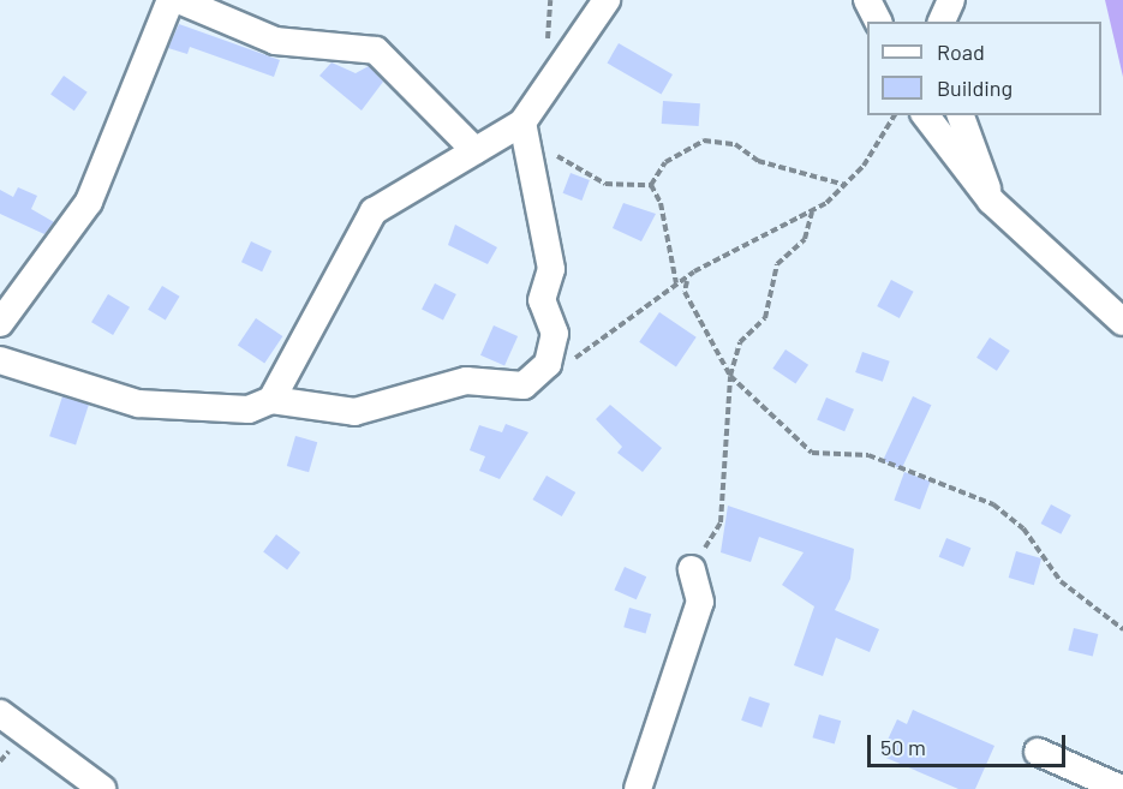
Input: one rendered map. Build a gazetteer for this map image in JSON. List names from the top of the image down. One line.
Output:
{"legend":["Road","Building"],"scale_bar":"50 m"}
